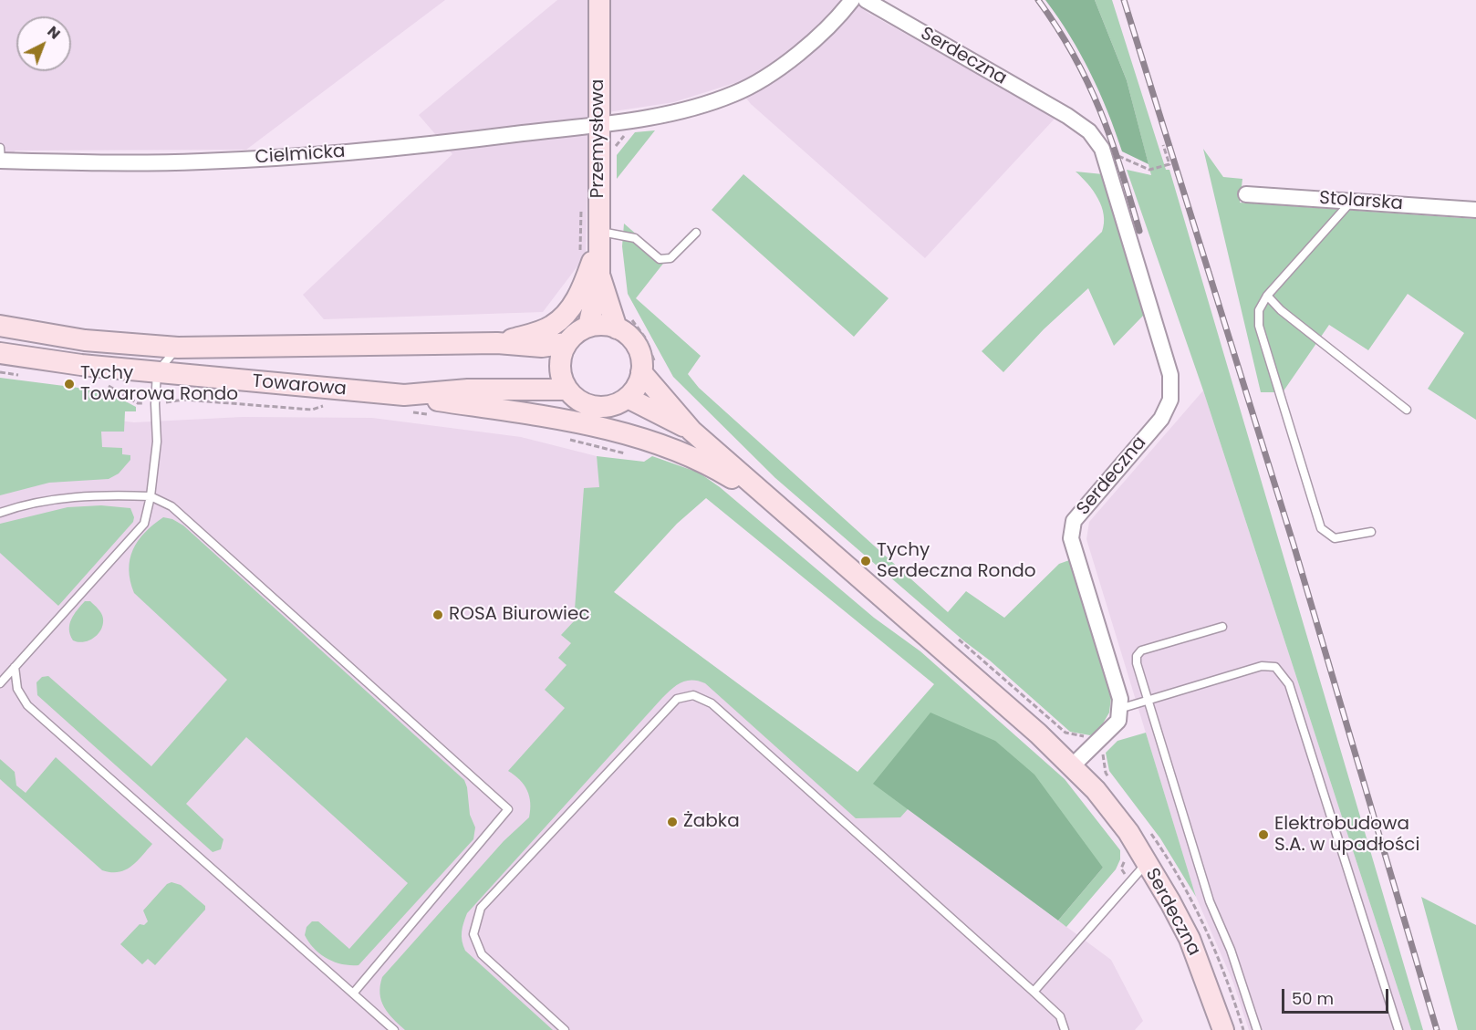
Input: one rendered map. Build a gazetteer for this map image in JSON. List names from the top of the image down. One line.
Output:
{"streets":{"street":["Serdeczna","Przemysłowa","Cielmicka","Stolarska","Towarowa"]},"crossings":[["Przemysłowa","Cielmicka"],["Przemysłowa","Towarowa"]],"places":["Tychy Towarowa Rondo","Tychy Serdeczna Rondo","ROSA Biurowiec","Żabka","Elektrobudowa S.A. w upadłości"],"scale_bar":"50 m","north":"top right"}
